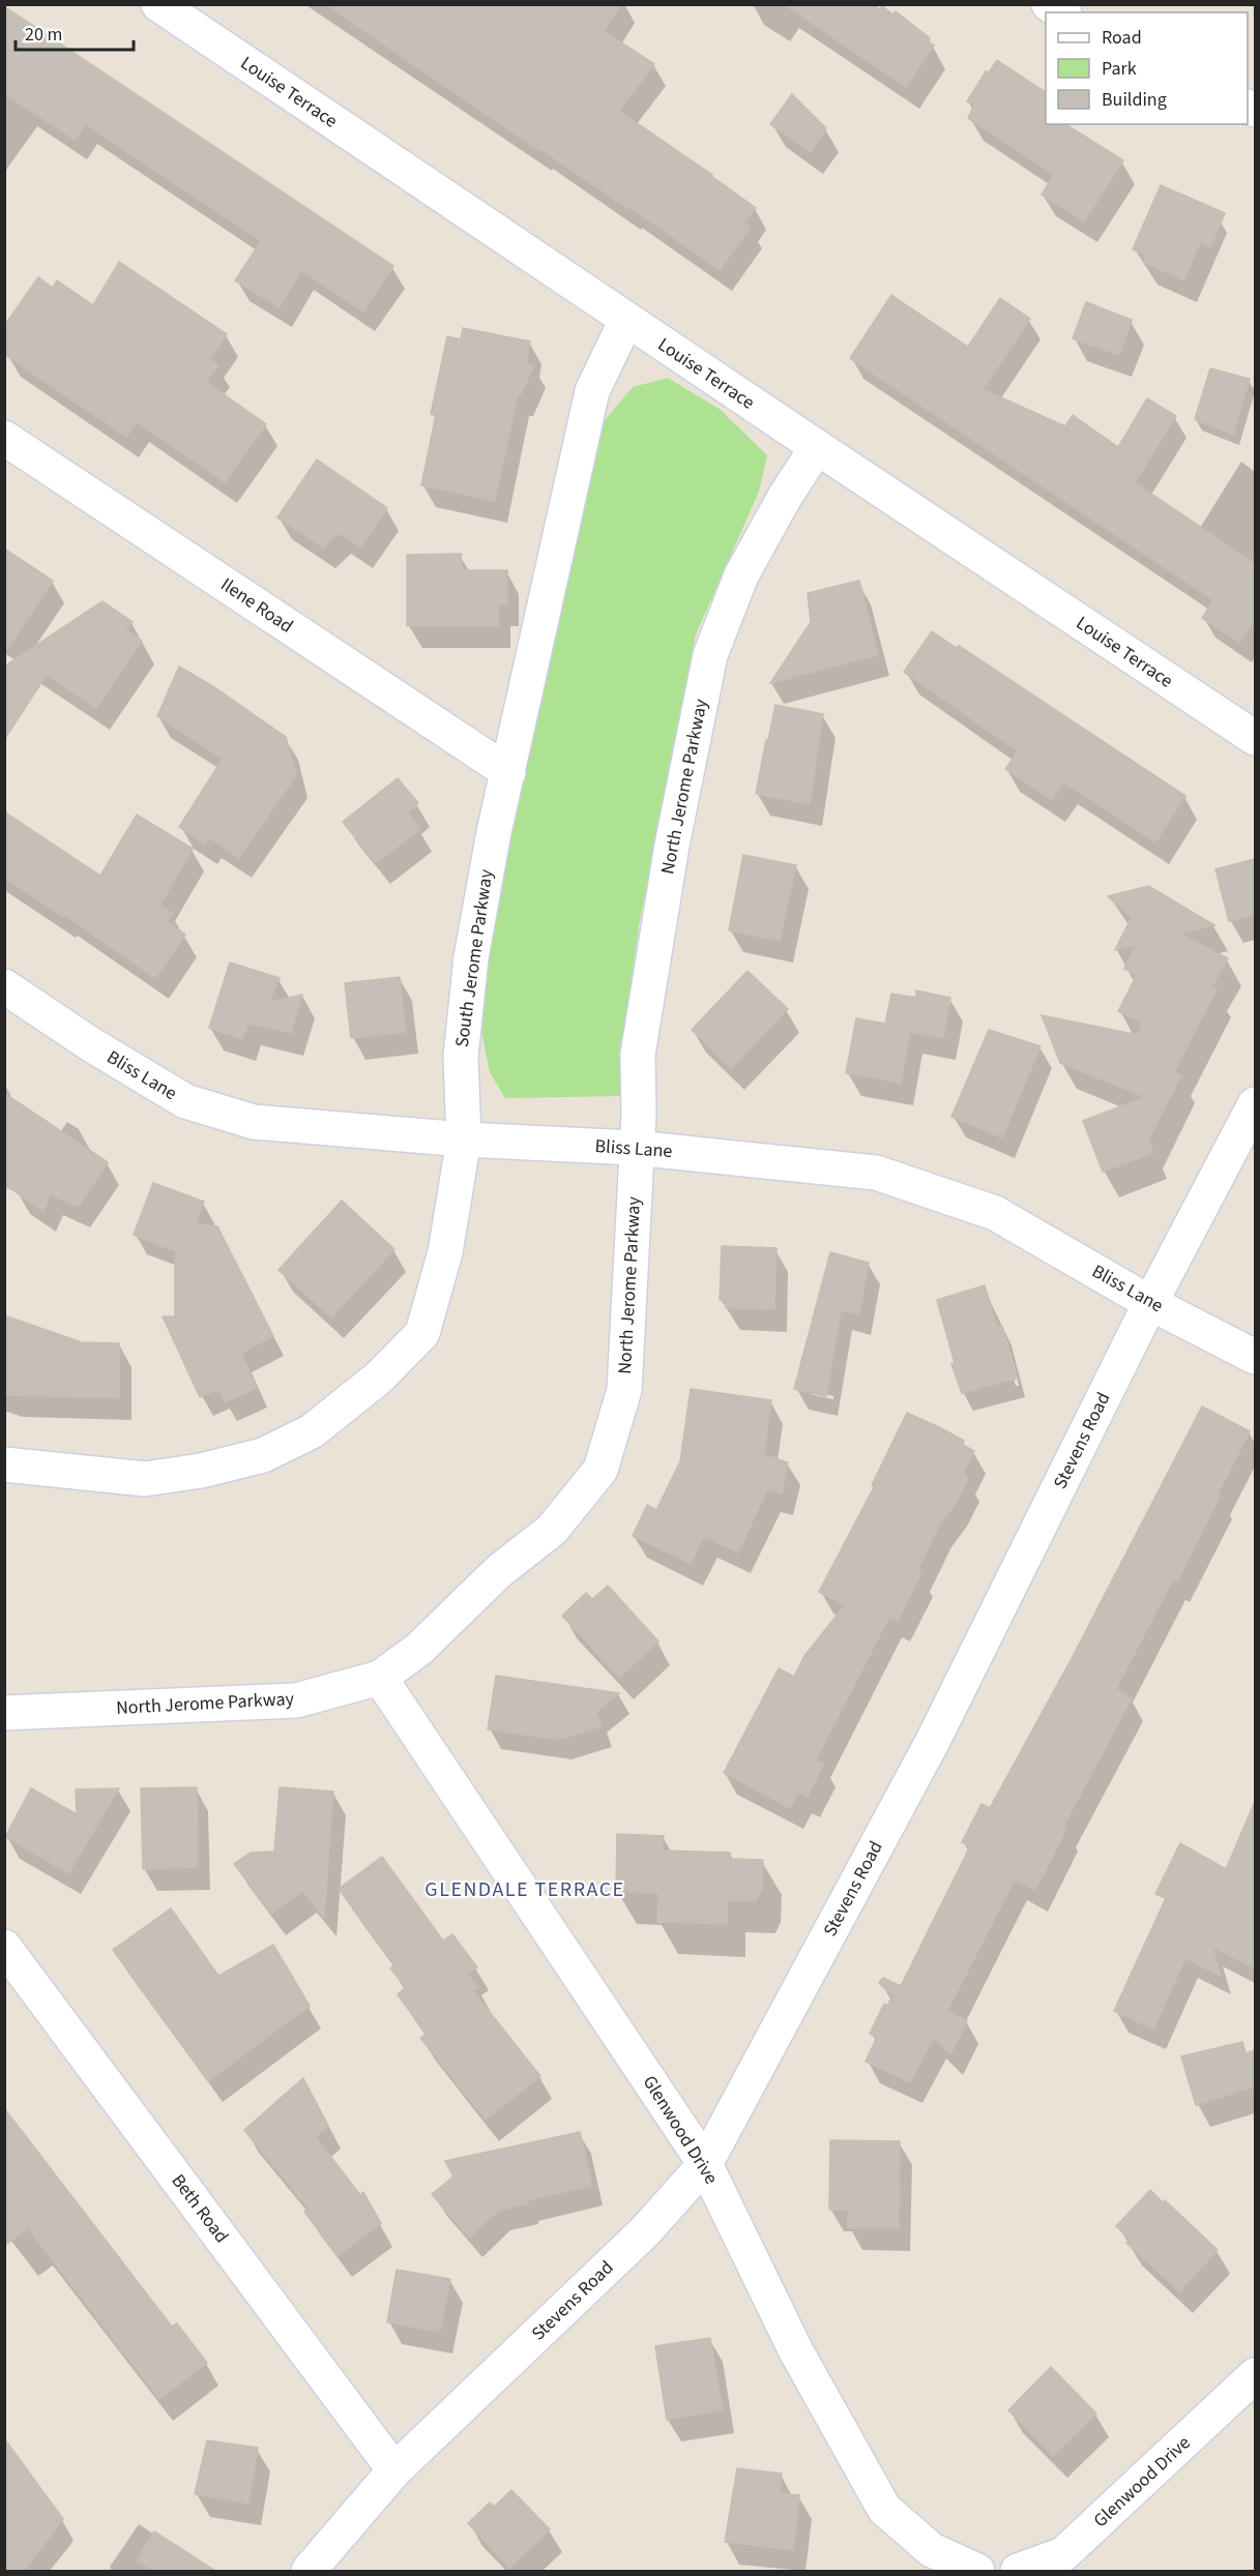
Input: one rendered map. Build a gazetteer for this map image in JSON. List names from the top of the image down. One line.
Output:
{"streets":{"street":["Louise Terrace","Ilene Road","North Jerome Parkway","South Jerome Parkway","Bliss Lane","Stevens Road","Glenwood Drive","Beth Road"]},"crossings":[["Louise Terrace","North Jerome Parkway"],["Louise Terrace","South Jerome Parkway"],["Ilene Road","South Jerome Parkway"],["North Jerome Parkway","Bliss Lane"],["North Jerome Parkway","Glenwood Drive"],["South Jerome Parkway","Bliss Lane"],["Bliss Lane","Stevens Road"],["Stevens Road","Glenwood Drive"],["Stevens Road","Beth Road"]],"districts":["GLENDALE TERRACE"],"legend":["Road","Park","Building"],"scale_bar":"20 m"}
